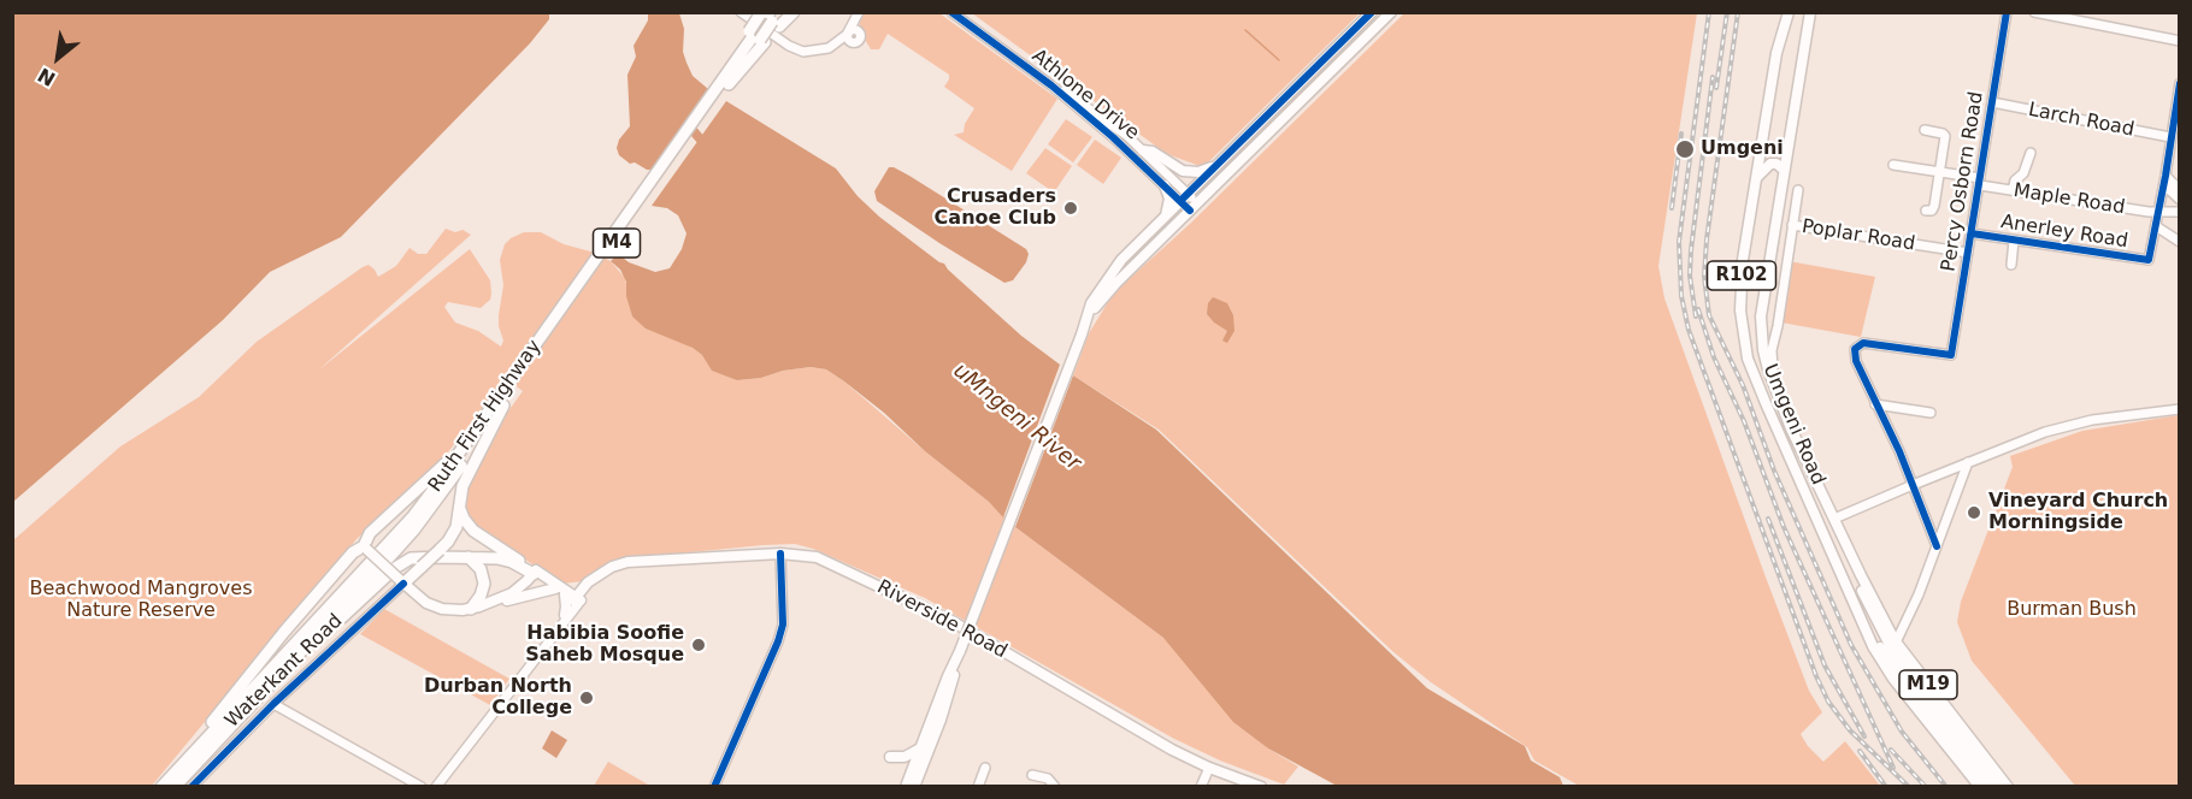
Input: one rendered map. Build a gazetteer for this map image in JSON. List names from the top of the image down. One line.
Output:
{"streets":{"highway":["M4","Ruth First Highway"],"main road":["R102","Umgeni Road","Riverside Road","M19"],"street":["Athlone Drive","Larch Road","Percy Osborn Road","Maple Road","Anerley Road","Poplar Road","Waterkant Road"]},"crossings":[["Larch Road","Percy Osborn Road"],["Percy Osborn Road","Maple Road"],["Percy Osborn Road","Anerley Road"],["Percy Osborn Road","Poplar Road"]],"water":["uMngeni River"],"parks":["Beachwood Mangroves Nature Reserve","Burman Bush"],"places":["Umgeni","Crusaders Canoe Club","Vineyard Church Morningside","Habibia Soofie Saheb Mosque","Durban North College"],"north":"bottom left"}
